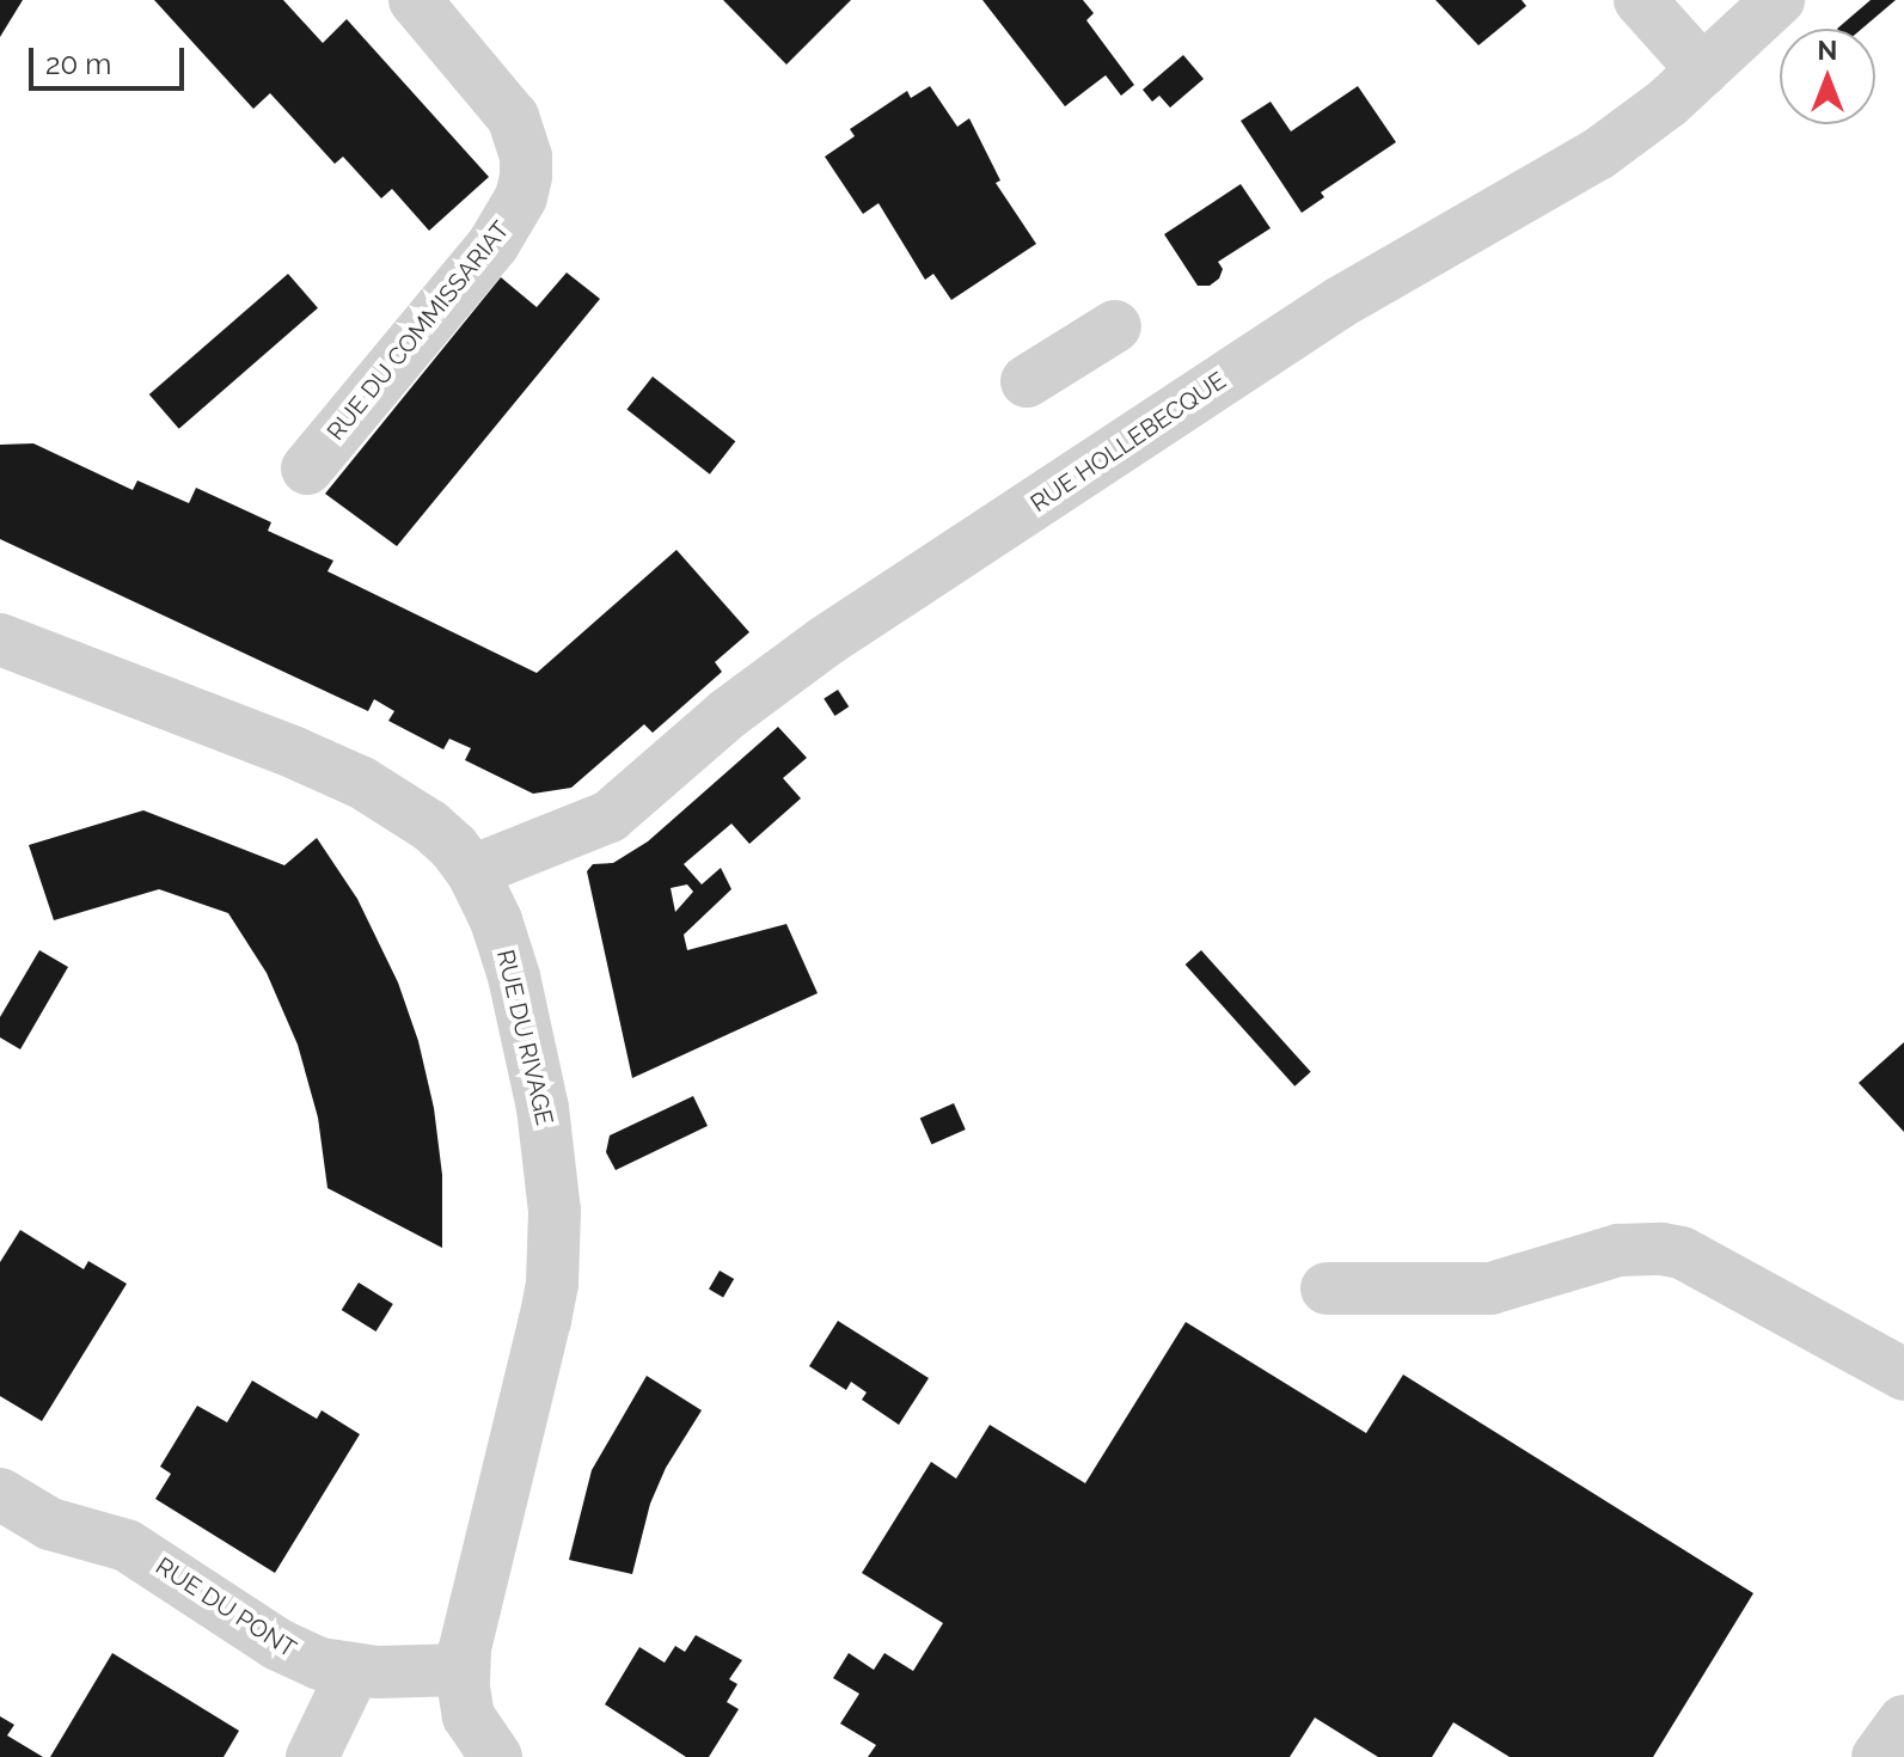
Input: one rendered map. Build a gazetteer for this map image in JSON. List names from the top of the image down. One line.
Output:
{"streets":{"street":["RUE DU COMMISSARIAT","RUE HOLLEBECQUE","RUE DU RIVAGE","RUE DU PONT"]},"crossings":[["RUE HOLLEBECQUE","RUE DU RIVAGE"],["RUE DU RIVAGE","RUE DU PONT"]],"scale_bar":"20 m","north":"top"}
